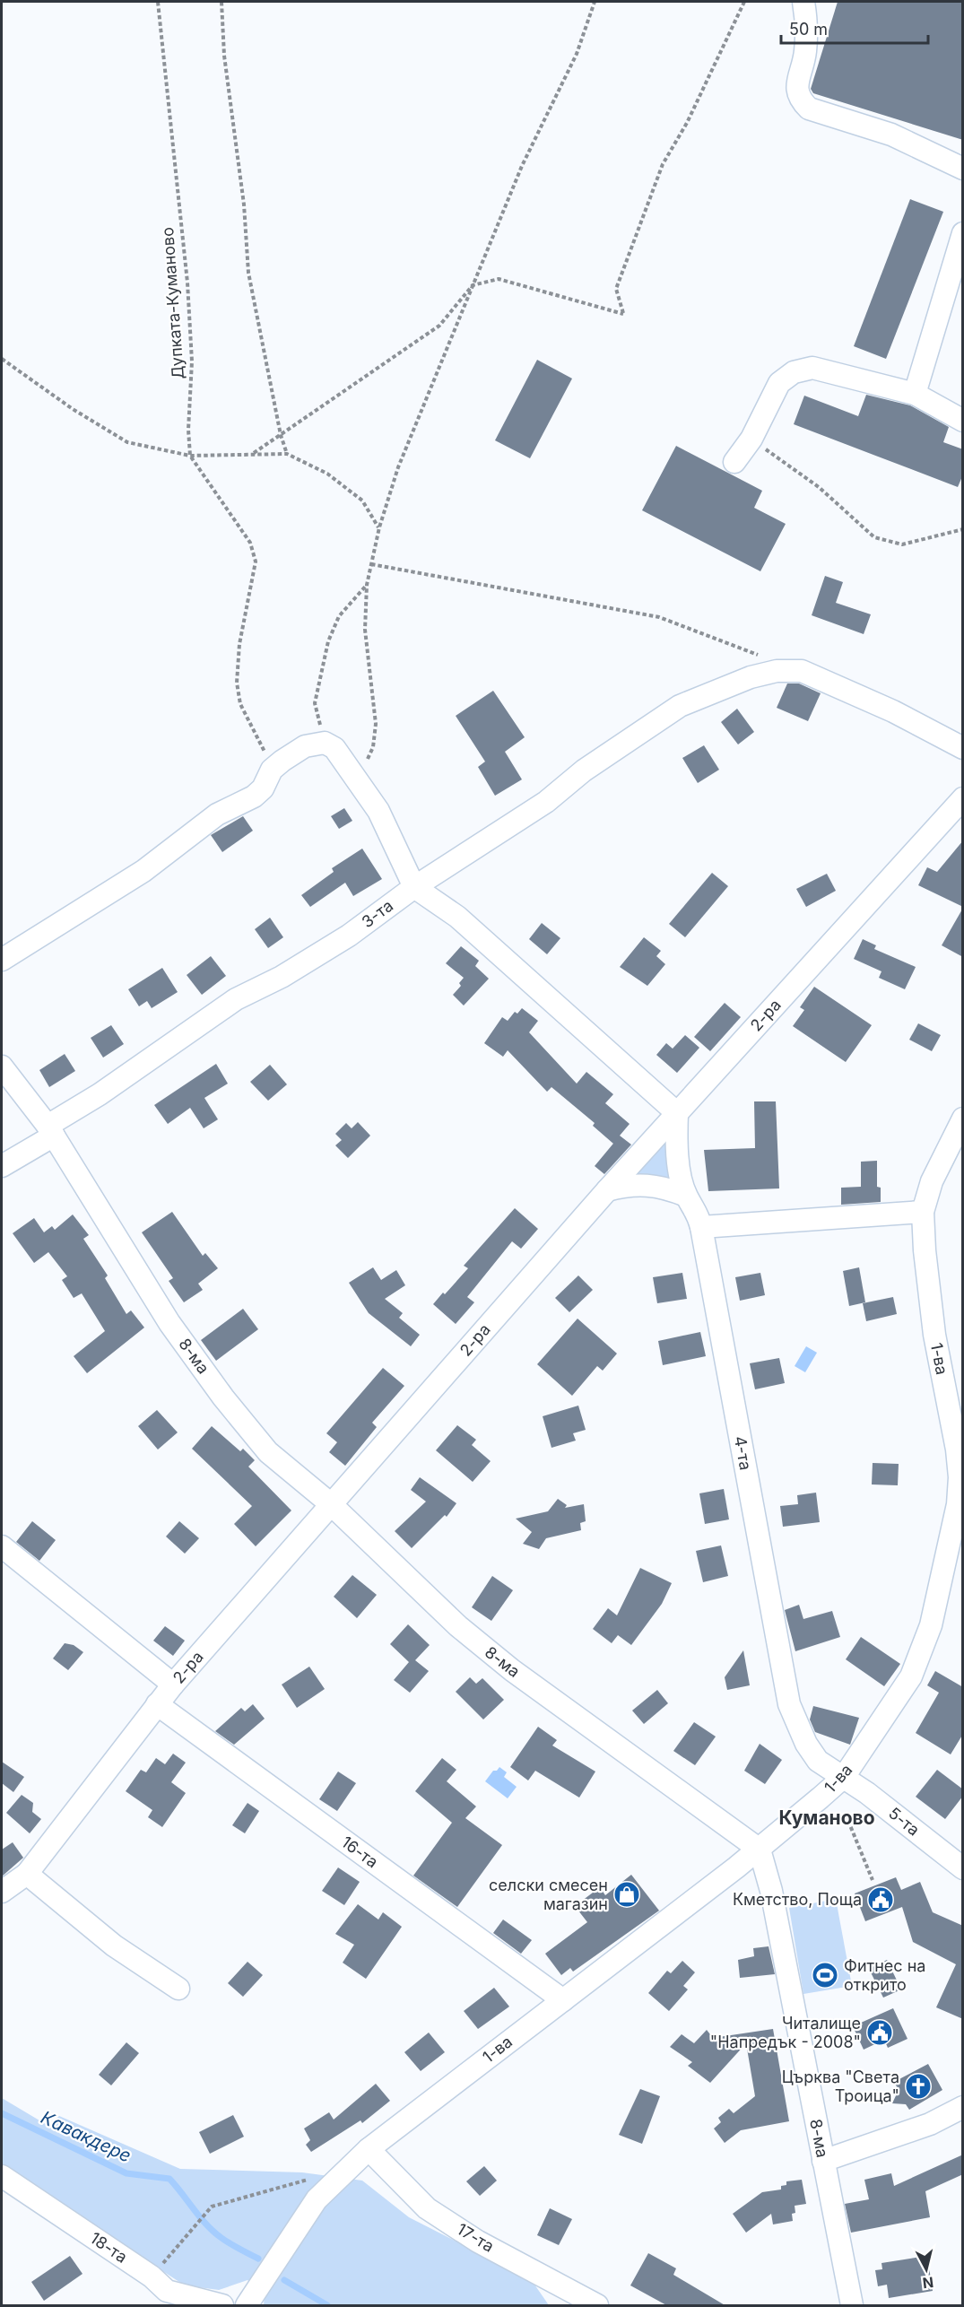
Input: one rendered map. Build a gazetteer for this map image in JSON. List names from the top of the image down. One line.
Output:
{"streets":{"street":["3-та","2-ра","8-ма","1-ва","4-та","5-та","16-та","17-та","18-та"],"path":["Дупката-Куманово"]},"crossings":[["3-та","8-ма"],["2-ра","8-ма"],["2-ра","4-та"],["2-ра","16-та"],["8-ма","1-ва"],["1-ва","4-та"],["1-ва","5-та"],["1-ва","16-та"],["1-ва","17-та"],["4-та","5-та"]],"districts":["Куманово"],"water":["Кавакдере"],"places":{"shop":["селски смесен магазин"],"public building":["Кметство, Поща","Читалище \"Напредък - 2008\""],"sports":["Фитнес на открито"],"church":["Църква \"Света Троица\""]},"scale_bar":"50 m","north":"bottom"}
